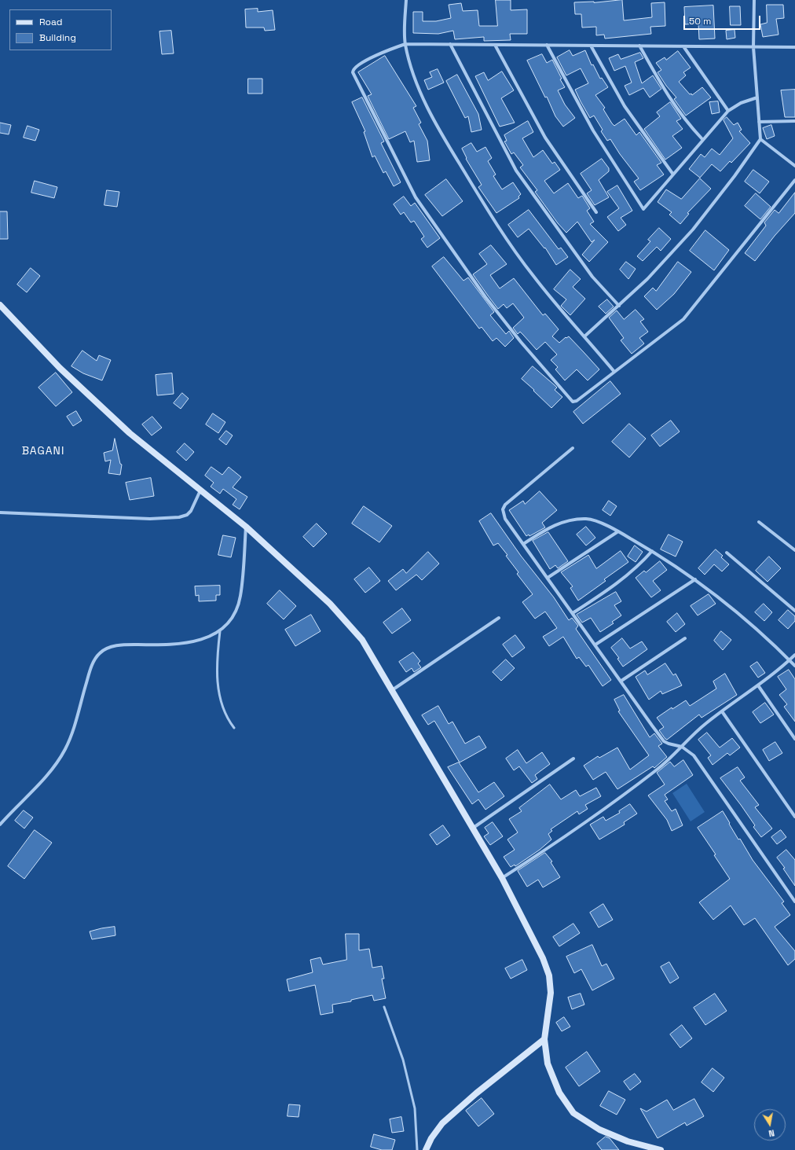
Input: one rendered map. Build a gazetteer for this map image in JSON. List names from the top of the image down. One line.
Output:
{"districts":["BAGANI"],"legend":["Road","Building"],"scale_bar":"50 m","north":"bottom"}
